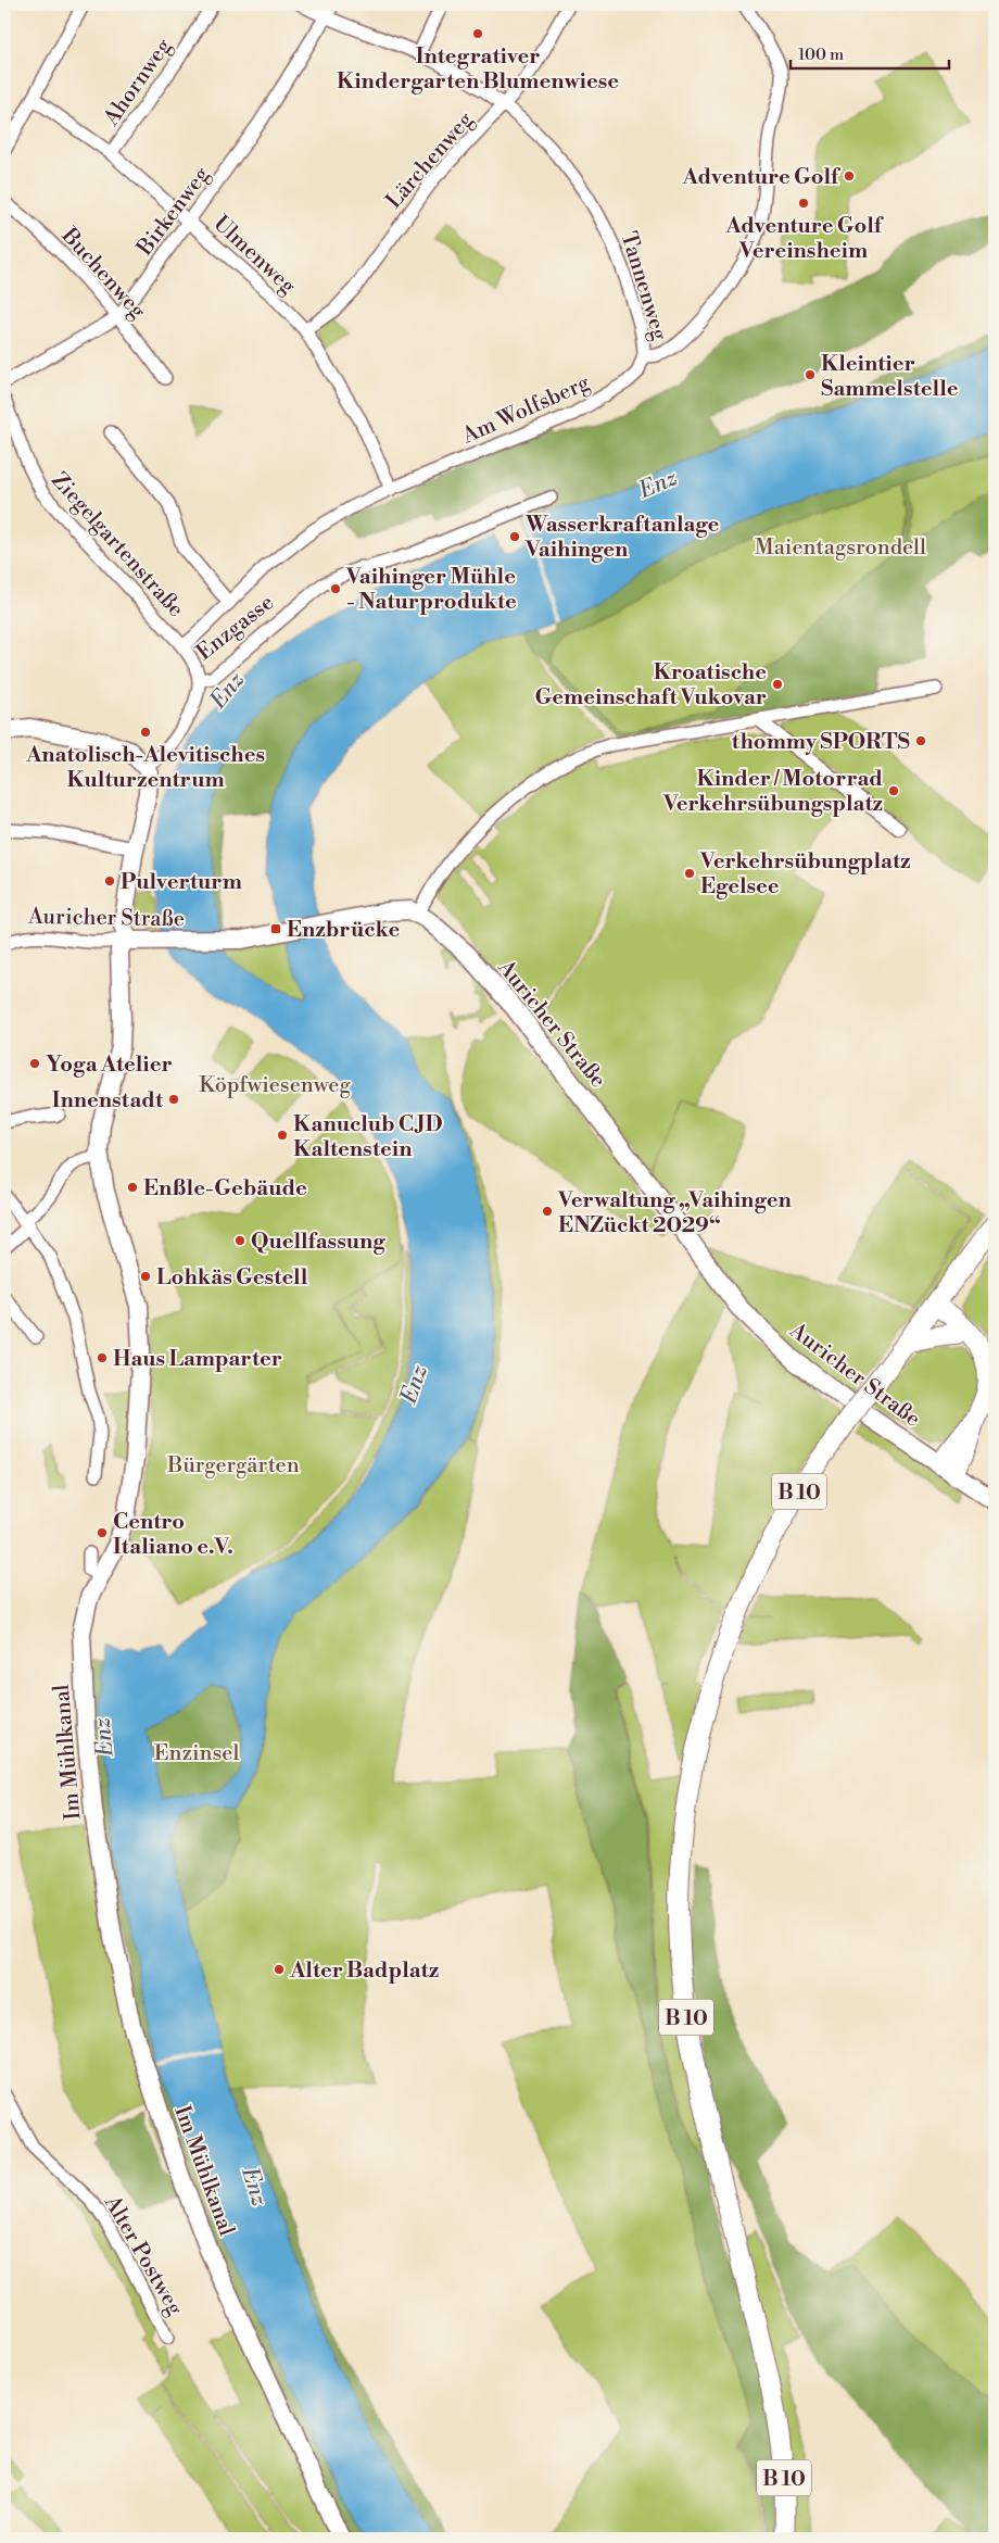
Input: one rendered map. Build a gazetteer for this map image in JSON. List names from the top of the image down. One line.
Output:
{"streets":{"main road":["B 10"],"street":["Ahornweg","Lärchenweg","Birkenweg","Ulmenweg","Buchenweg","Tannenweg","Am Wolfsberg","Ziegelgartenstraße","Enzgasse","Auricher Straße","Im Mühlkanal","Alter Postweg"]},"crossings":[["Ahornweg","Ulmenweg"],["Lärchenweg","Ulmenweg"],["Lärchenweg","Tannenweg"],["Birkenweg","Ulmenweg"],["Birkenweg","Buchenweg"],["Birkenweg","Tannenweg"],["Ulmenweg","Am Wolfsberg"],["Tannenweg","Am Wolfsberg"],["Am Wolfsberg","Ziegelgartenstraße"],["Ziegelgartenstraße","Enzgasse"],["Auricher Straße","Im Mühlkanal"]],"water":["Enz"],"parks":["Maientagsrondell","Köpfwiesenweg","Bürgergärten","Enzinsel"],"places":{"other":["Integrativer Kindergarten Blumenwiese","Adventure Golf","Adventure Golf Vereinsheim","Kleintier Sammelstelle","Wasserkraftanlage Vaihingen","Vaihinger Mühle - Naturprodukte","Kroatische Gemeinschaft Vukovar","Anatolisch-Alevitisches Kulturzentrum","thommy SPORTS","Kinder / Motorrad Verkehrsübungsplatz","Verkehrsübungplatz Egelsee","Pulverturm","Yoga Atelier","Innenstadt","Kanuclub CJD Kaltenstein","Enßle-Gebäude","Verwaltung „Vaihingen ENZückt 2029“","Quellfassung","Lohkäs Gestell","Haus Lamparter","Centro Italiano e.V.","Alter Badplatz"],"transit":["Enzbrücke"]},"scale_bar":"100 m"}
